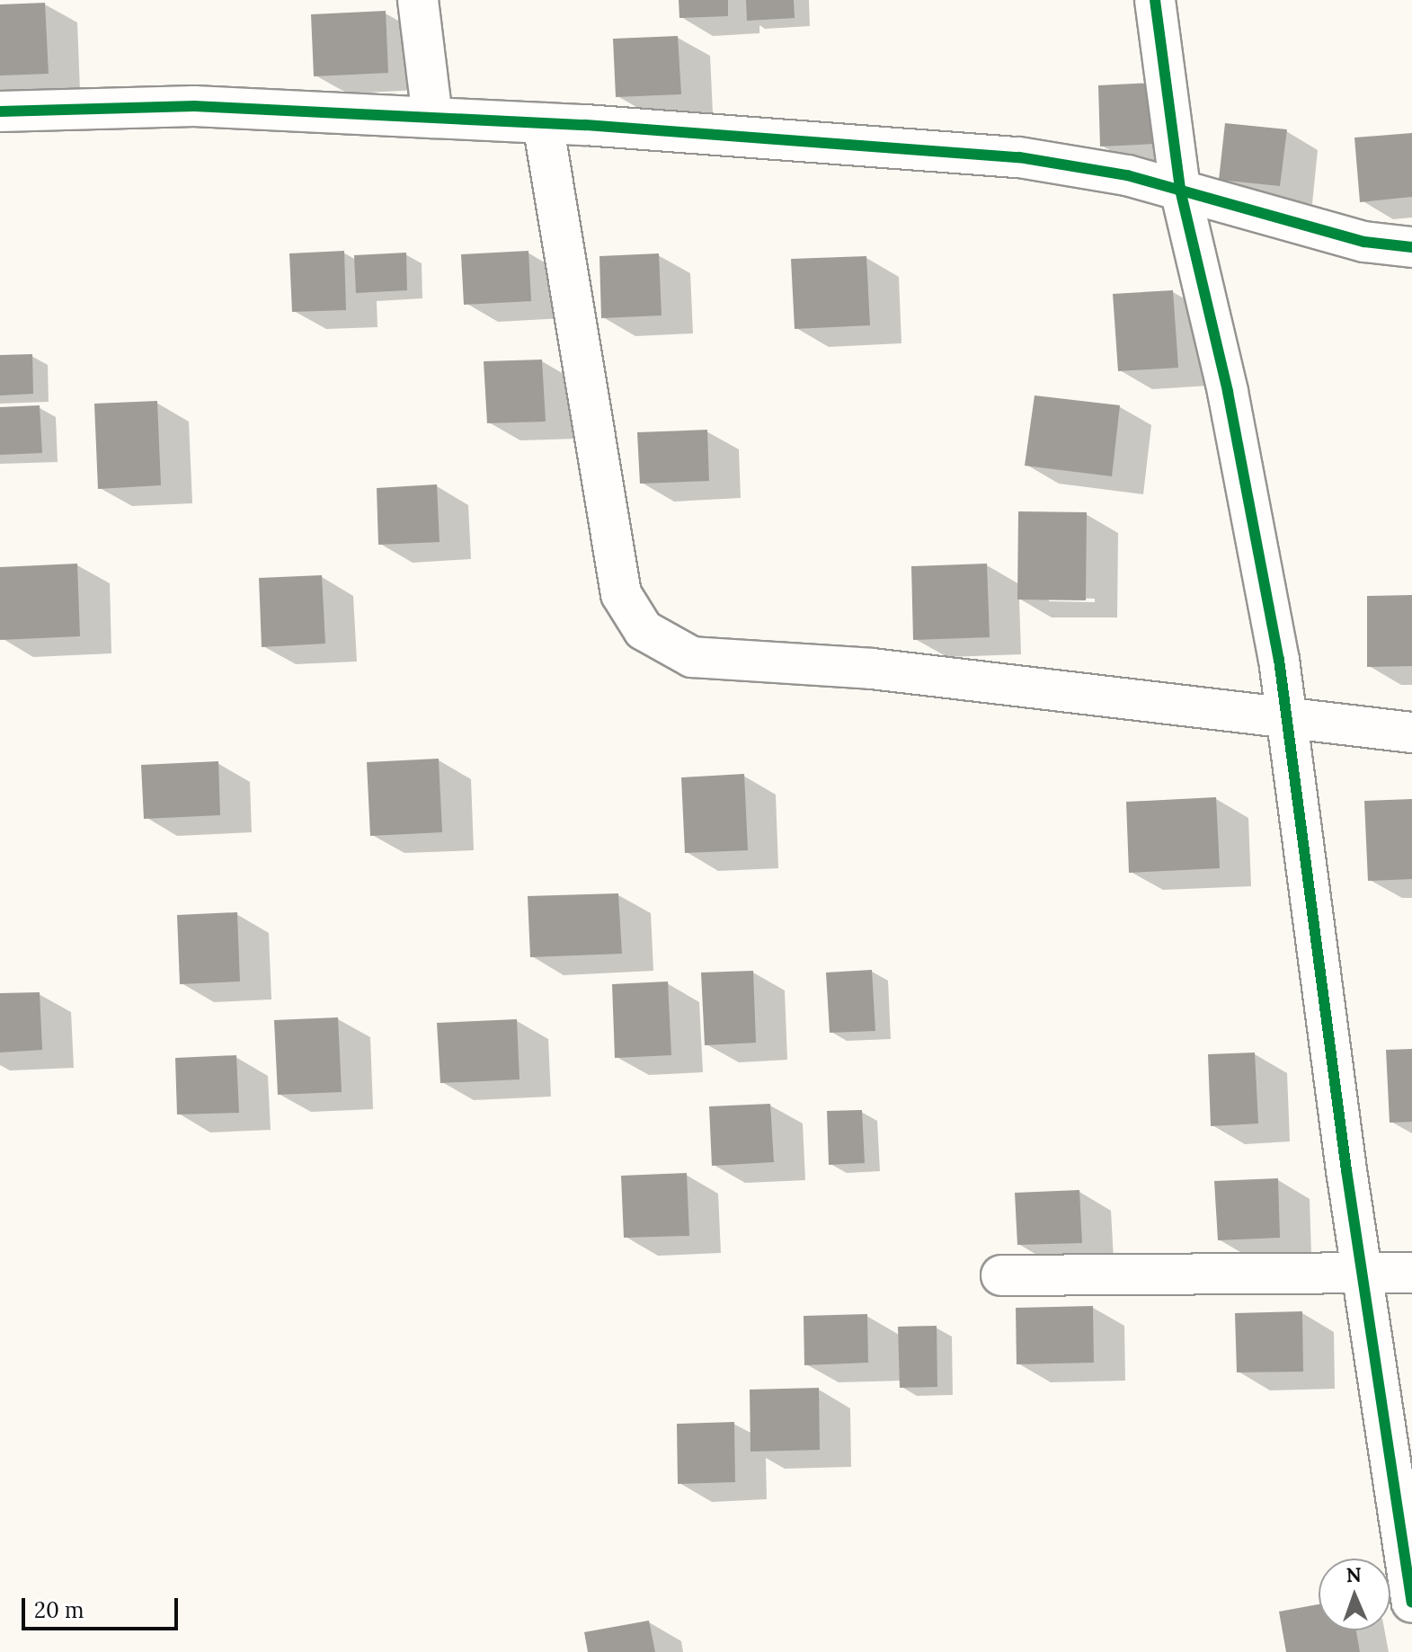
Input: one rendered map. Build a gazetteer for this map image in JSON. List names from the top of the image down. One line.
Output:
{"scale_bar":"20 m","north":"top"}
